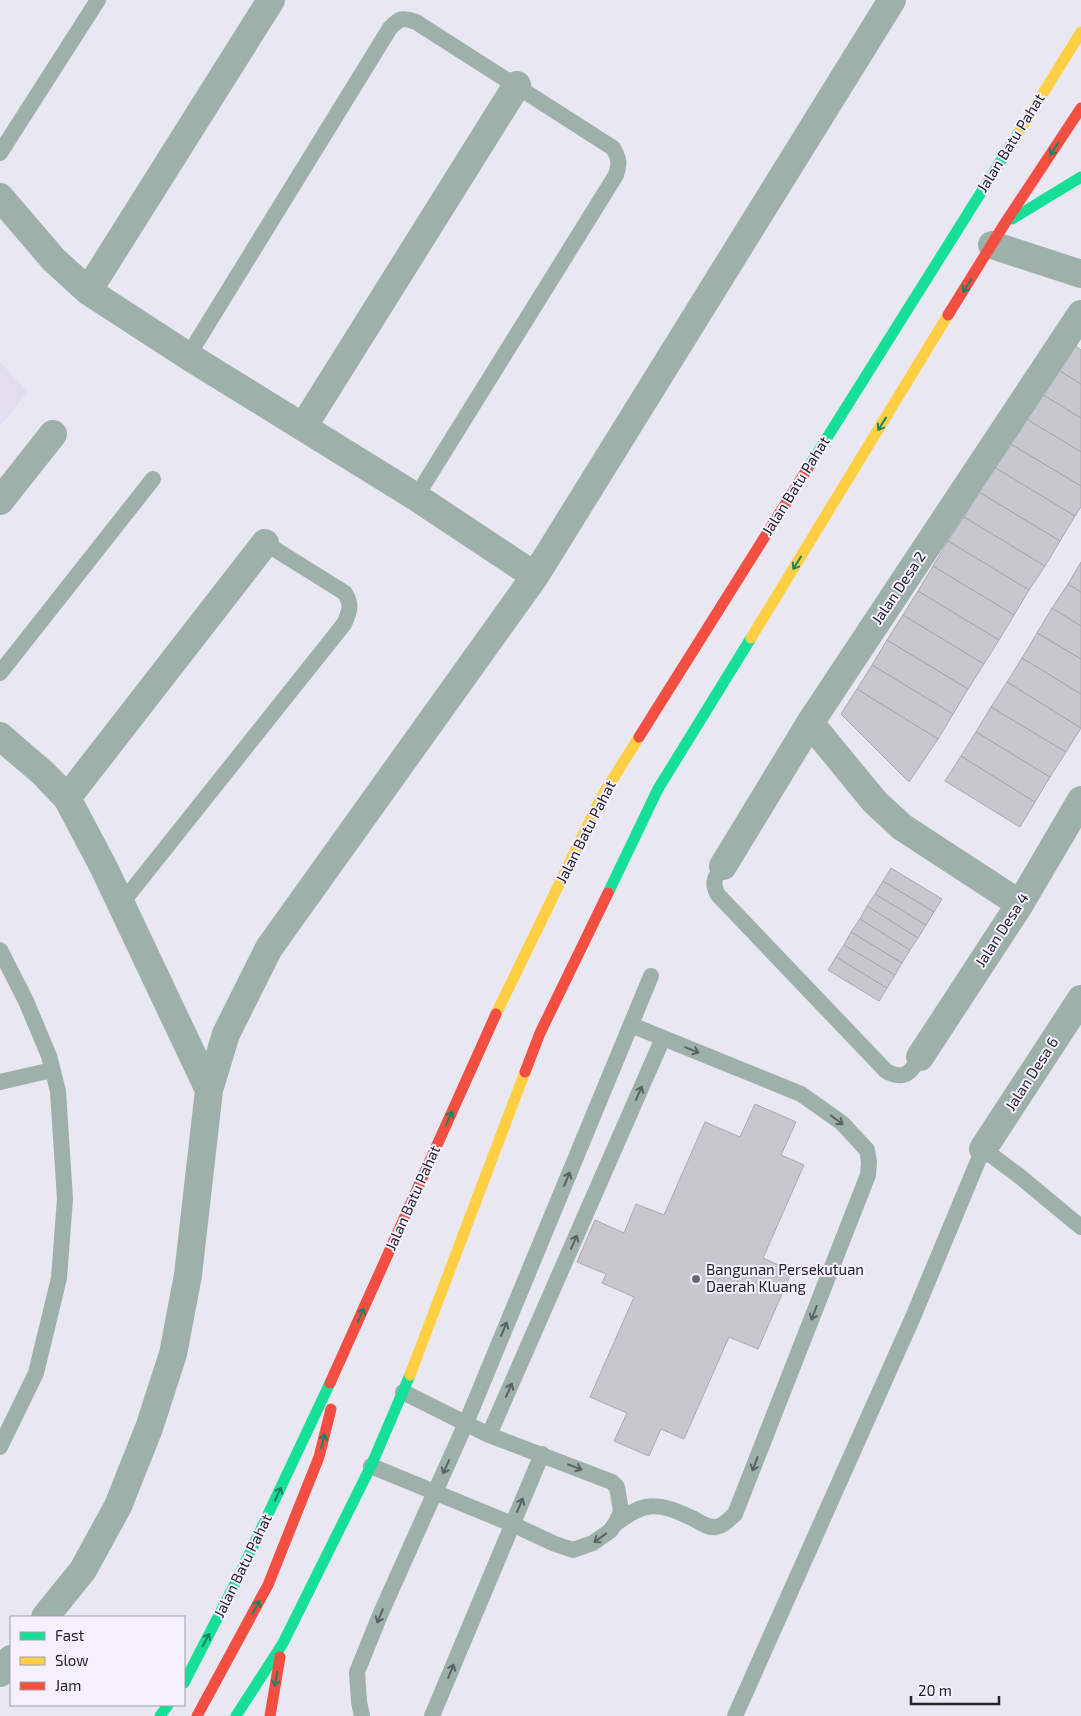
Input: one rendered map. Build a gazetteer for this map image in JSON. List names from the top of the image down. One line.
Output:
{"streets":{"highway":["Jalan Batu Pahat"],"street":["Jalan Desa 2","Jalan Desa 4","Jalan Desa 6"]},"places":["Bangunan Persekutuan Daerah Kluang"],"legend":["Fast","Slow","Jam"],"scale_bar":"20 m"}
